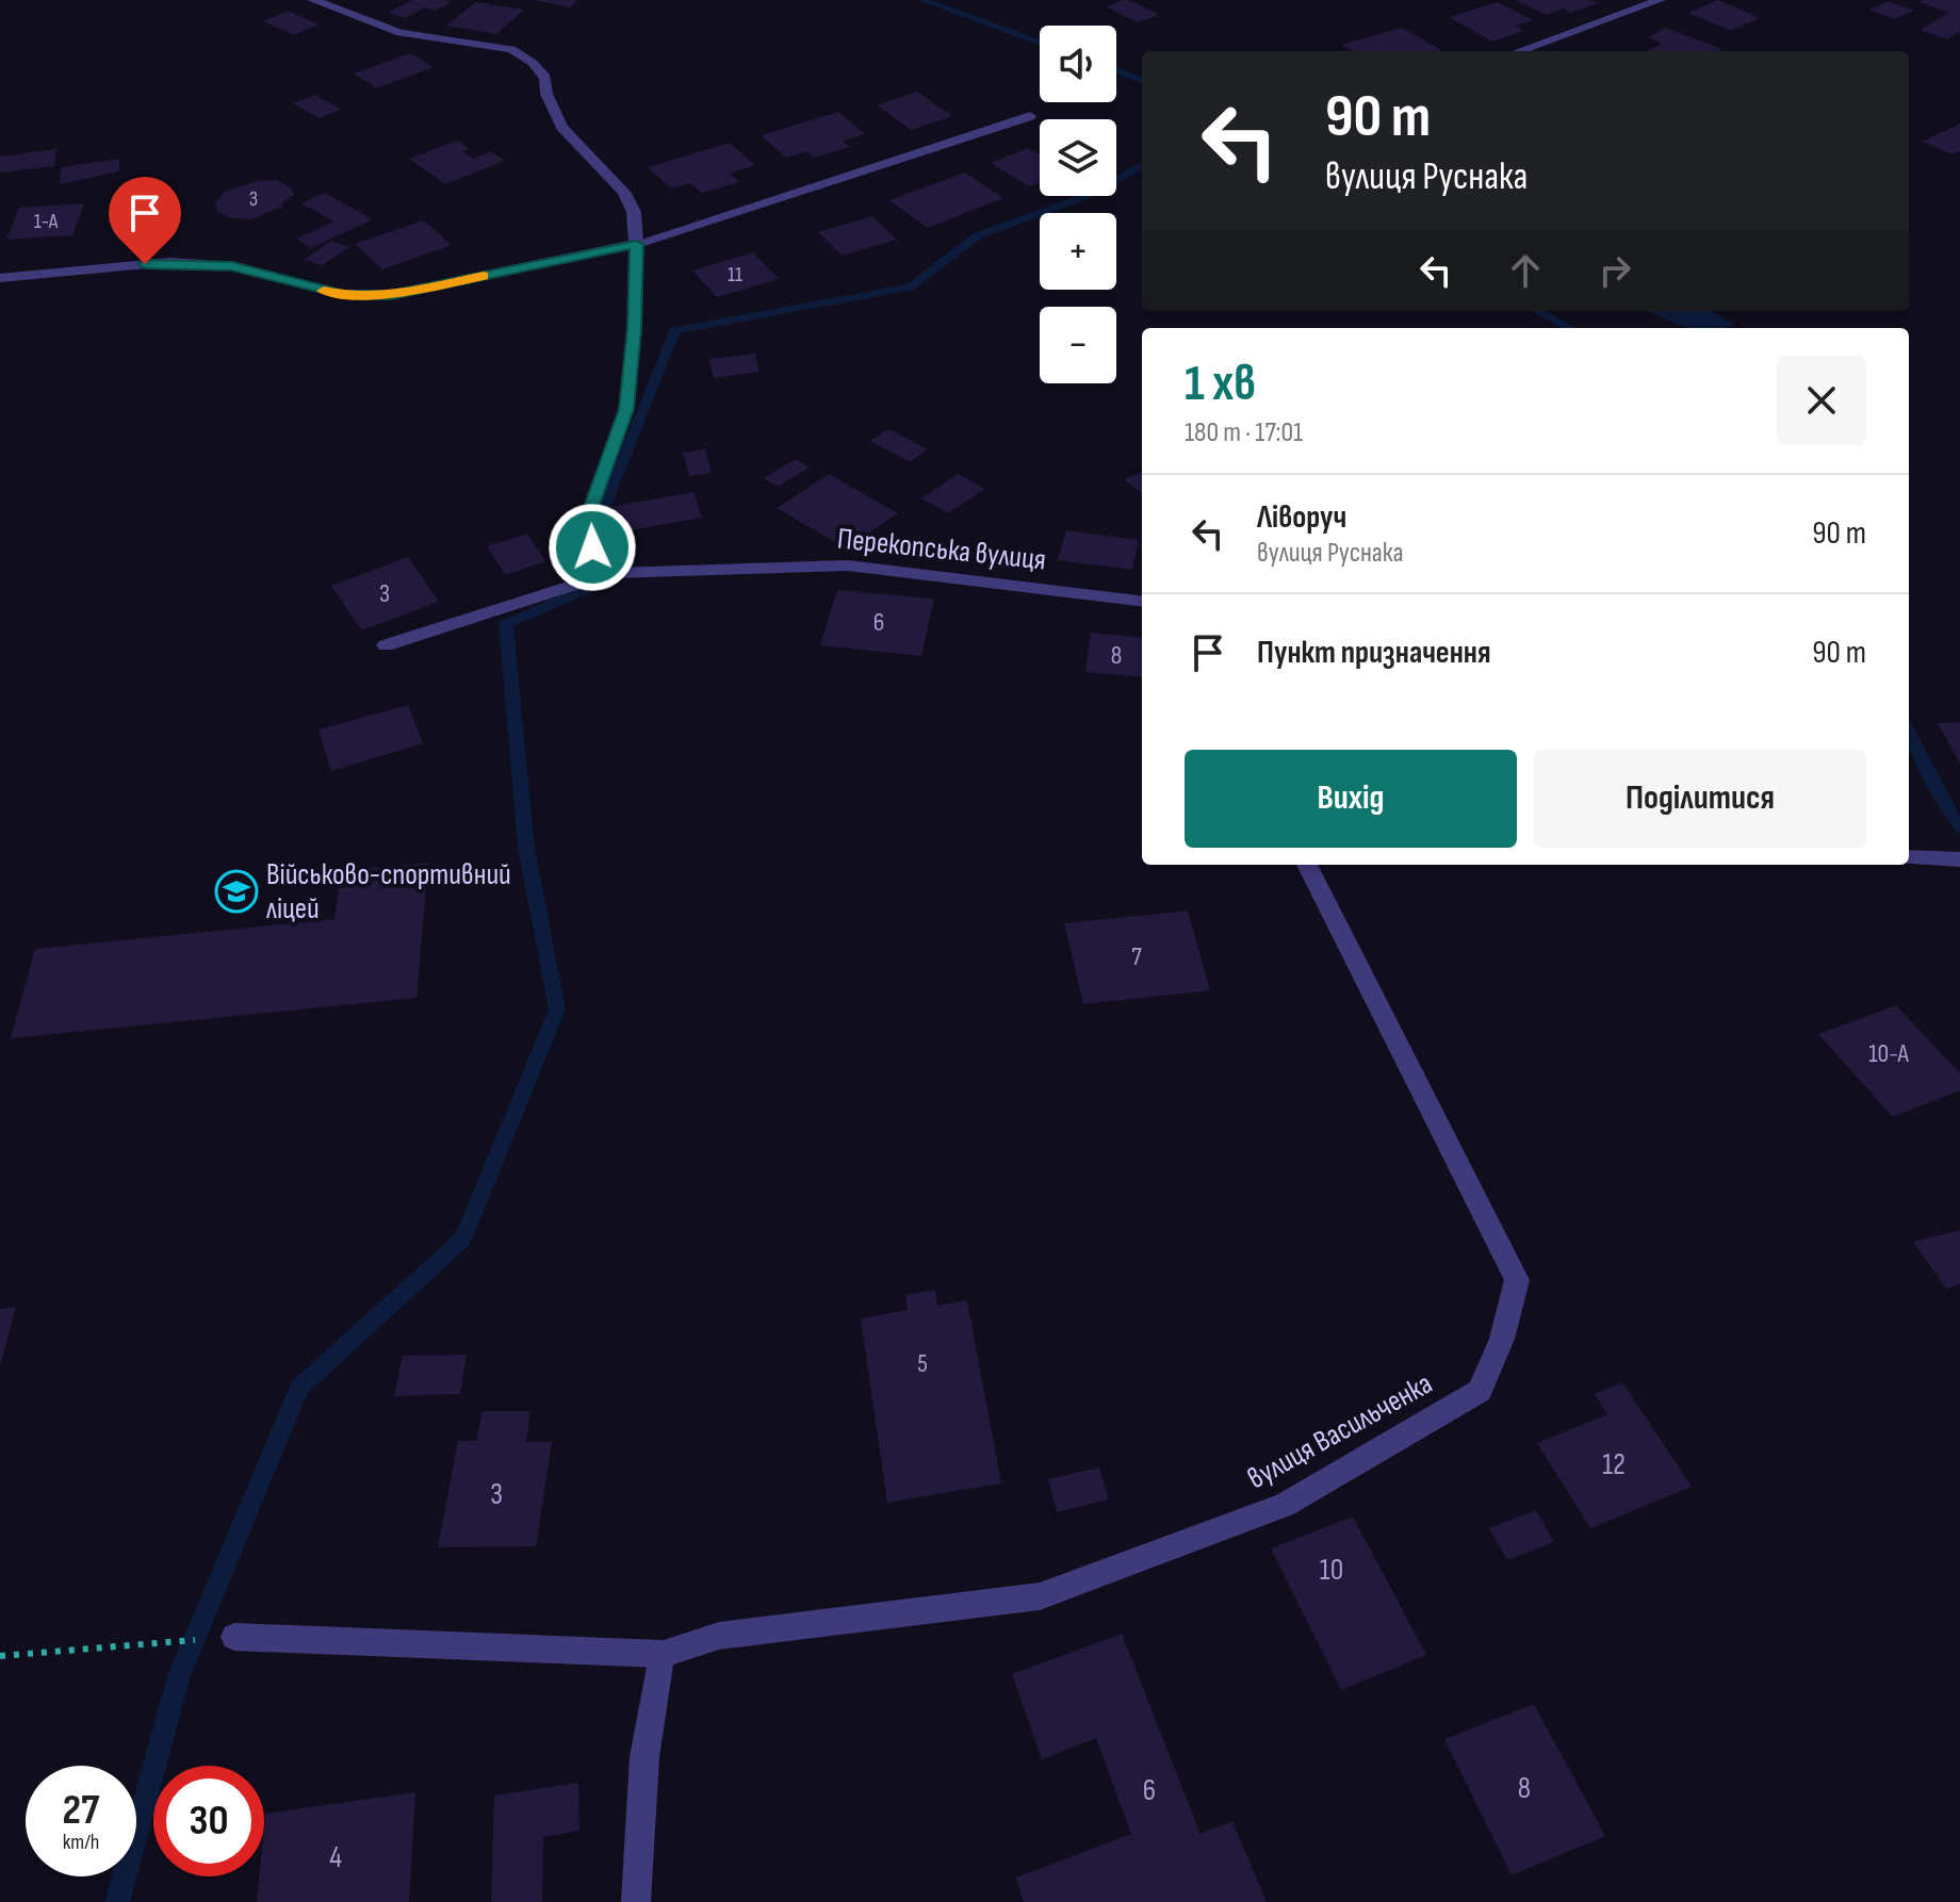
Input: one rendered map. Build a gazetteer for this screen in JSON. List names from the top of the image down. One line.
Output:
{"streets":{"street":["Перекопська вулиця","вулиця Васильченка"]},"places":{"school or university":["Військово-спортивний ліцей"]},"house_numbers":["3","1-А","11","3","6","8","7","10-А","5","12","3","10","8","6","4"],"page":{"map_buttons":["+","−"],"turn":["90 m","вулиця Руснака"],"heading":["1 хв","180 m · 17:01"],"list":[{"name":"Ліворуч","note":"вулиця Руснака","value":"90 m"},{"name":"Пункт призначення","value":"90 m"}],"buttons":["Вихід","Поділитися"],"speed":"27 km/h","limit":"30"}}
